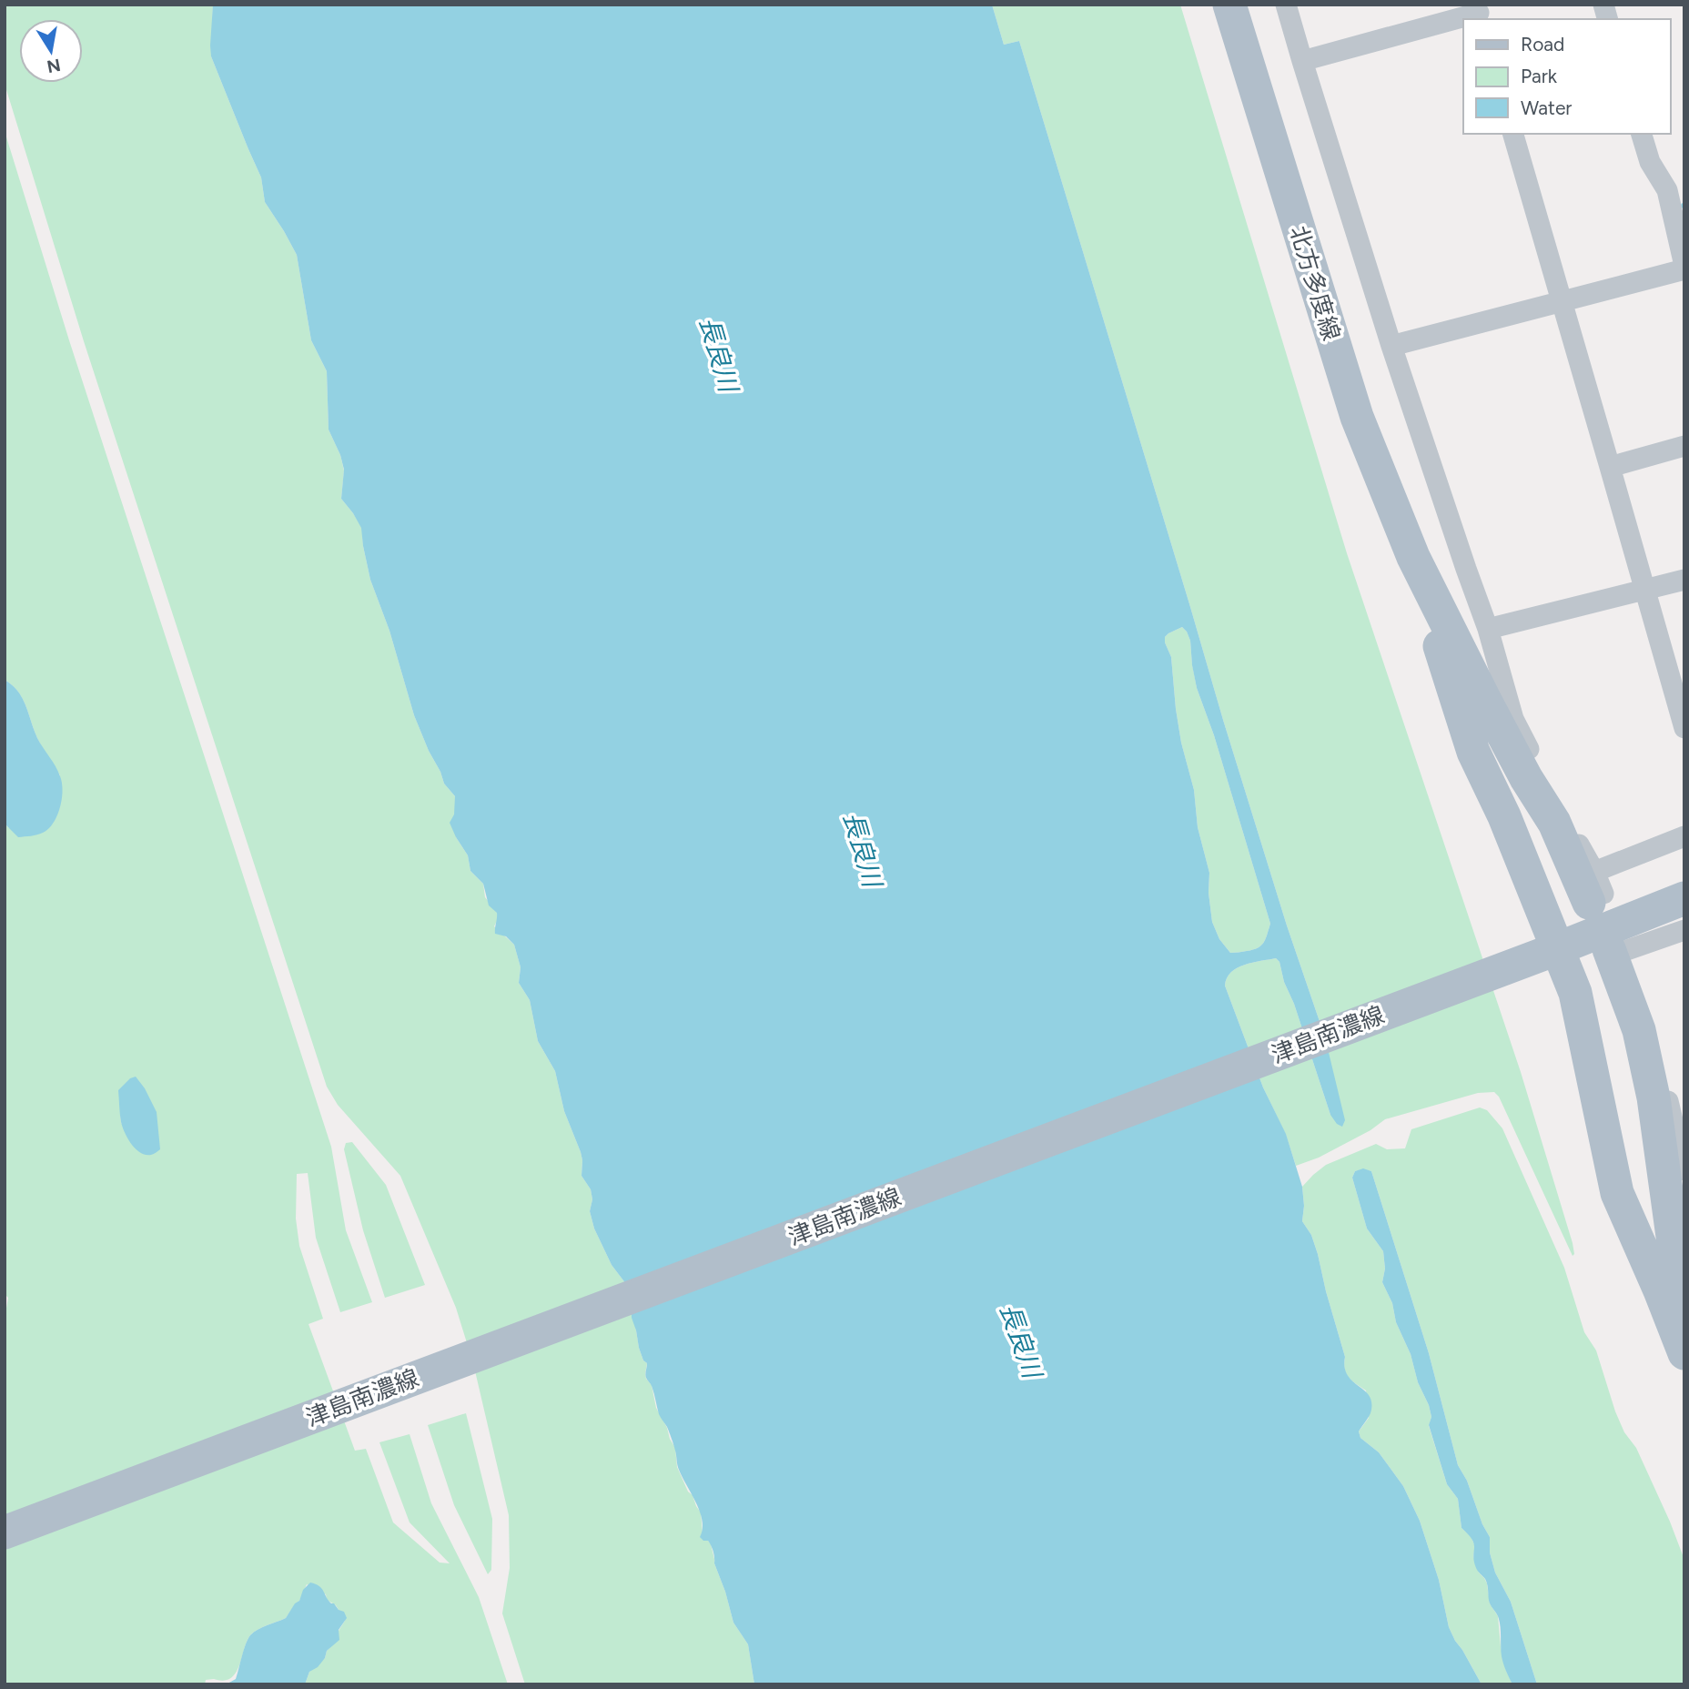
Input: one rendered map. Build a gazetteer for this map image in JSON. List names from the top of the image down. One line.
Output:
{"streets":{"main road":["北方多度線","津島南濃線"]},"water":["長良川"],"legend":["Road","Park","Water"],"north":"bottom"}
